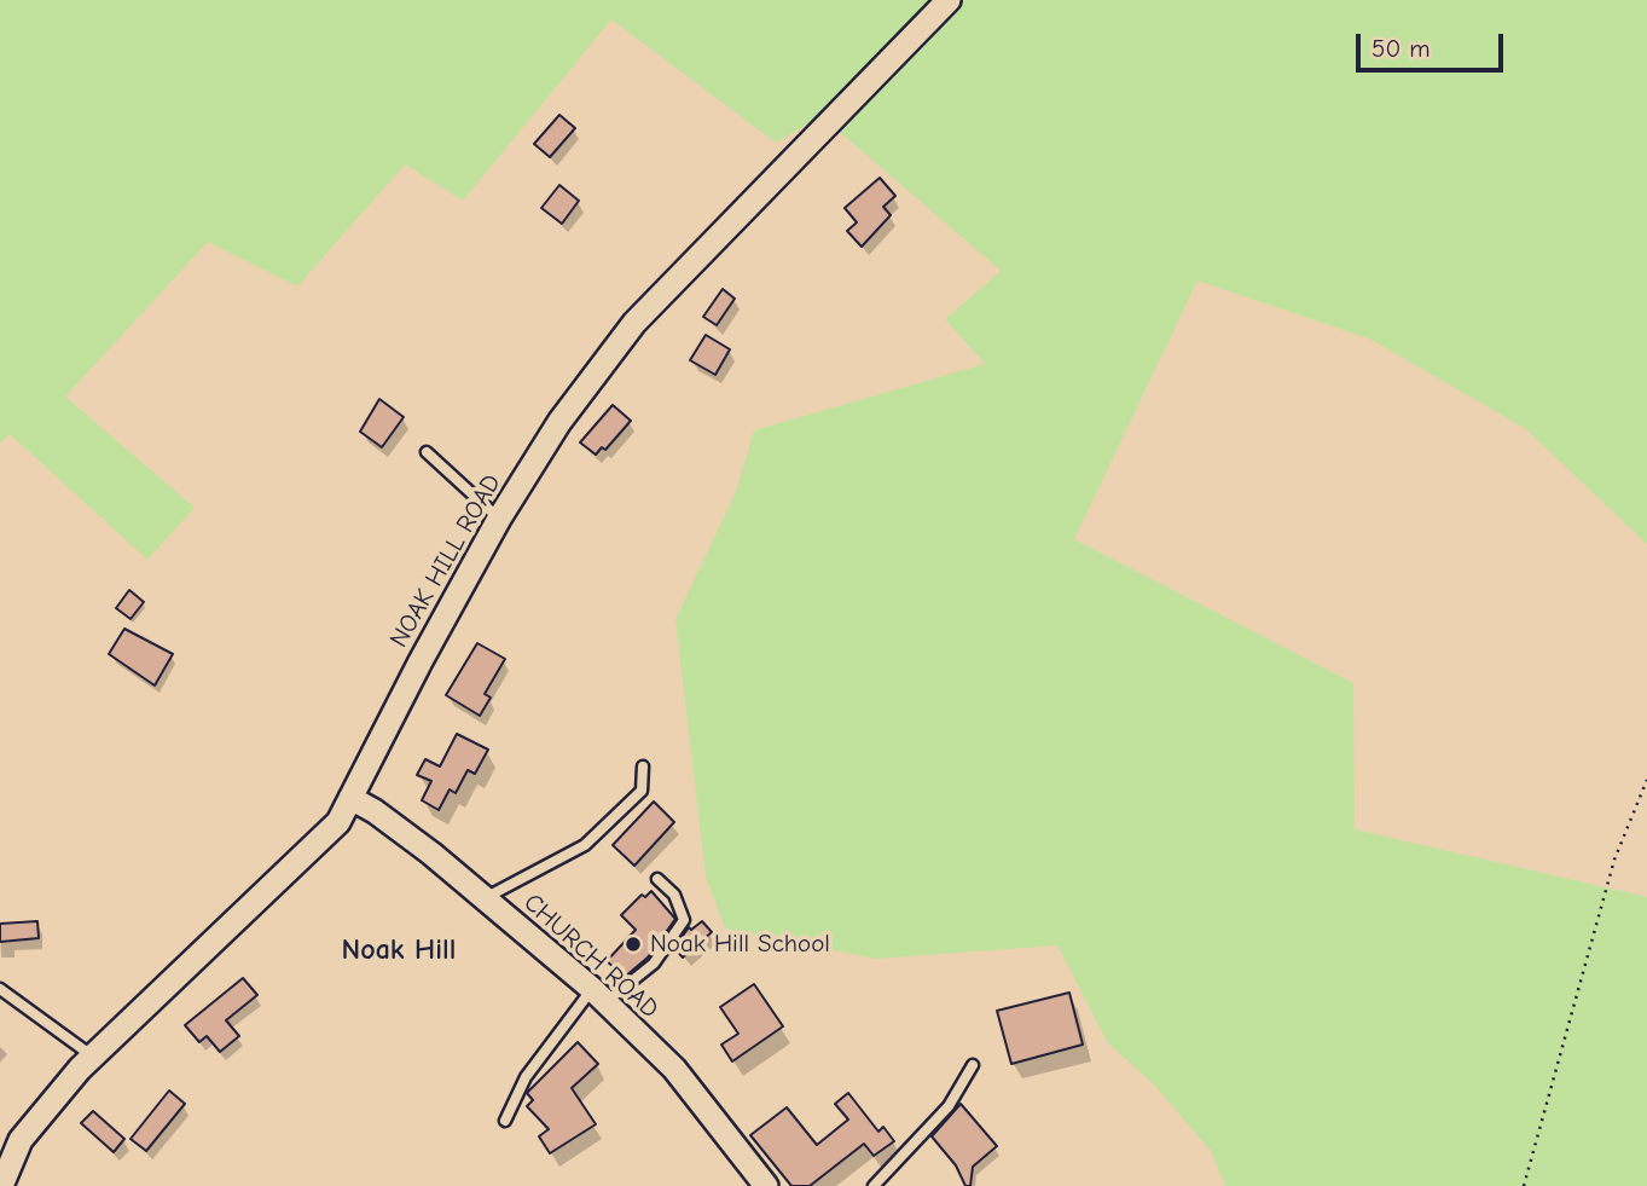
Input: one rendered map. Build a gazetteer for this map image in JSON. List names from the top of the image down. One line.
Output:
{"streets":{"street":["NOAK HILL ROAD","CHURCH ROAD"]},"crossings":[["NOAK HILL ROAD","CHURCH ROAD"]],"districts":["Noak Hill"],"places":["Noak Hill School"],"scale_bar":"50 m"}
